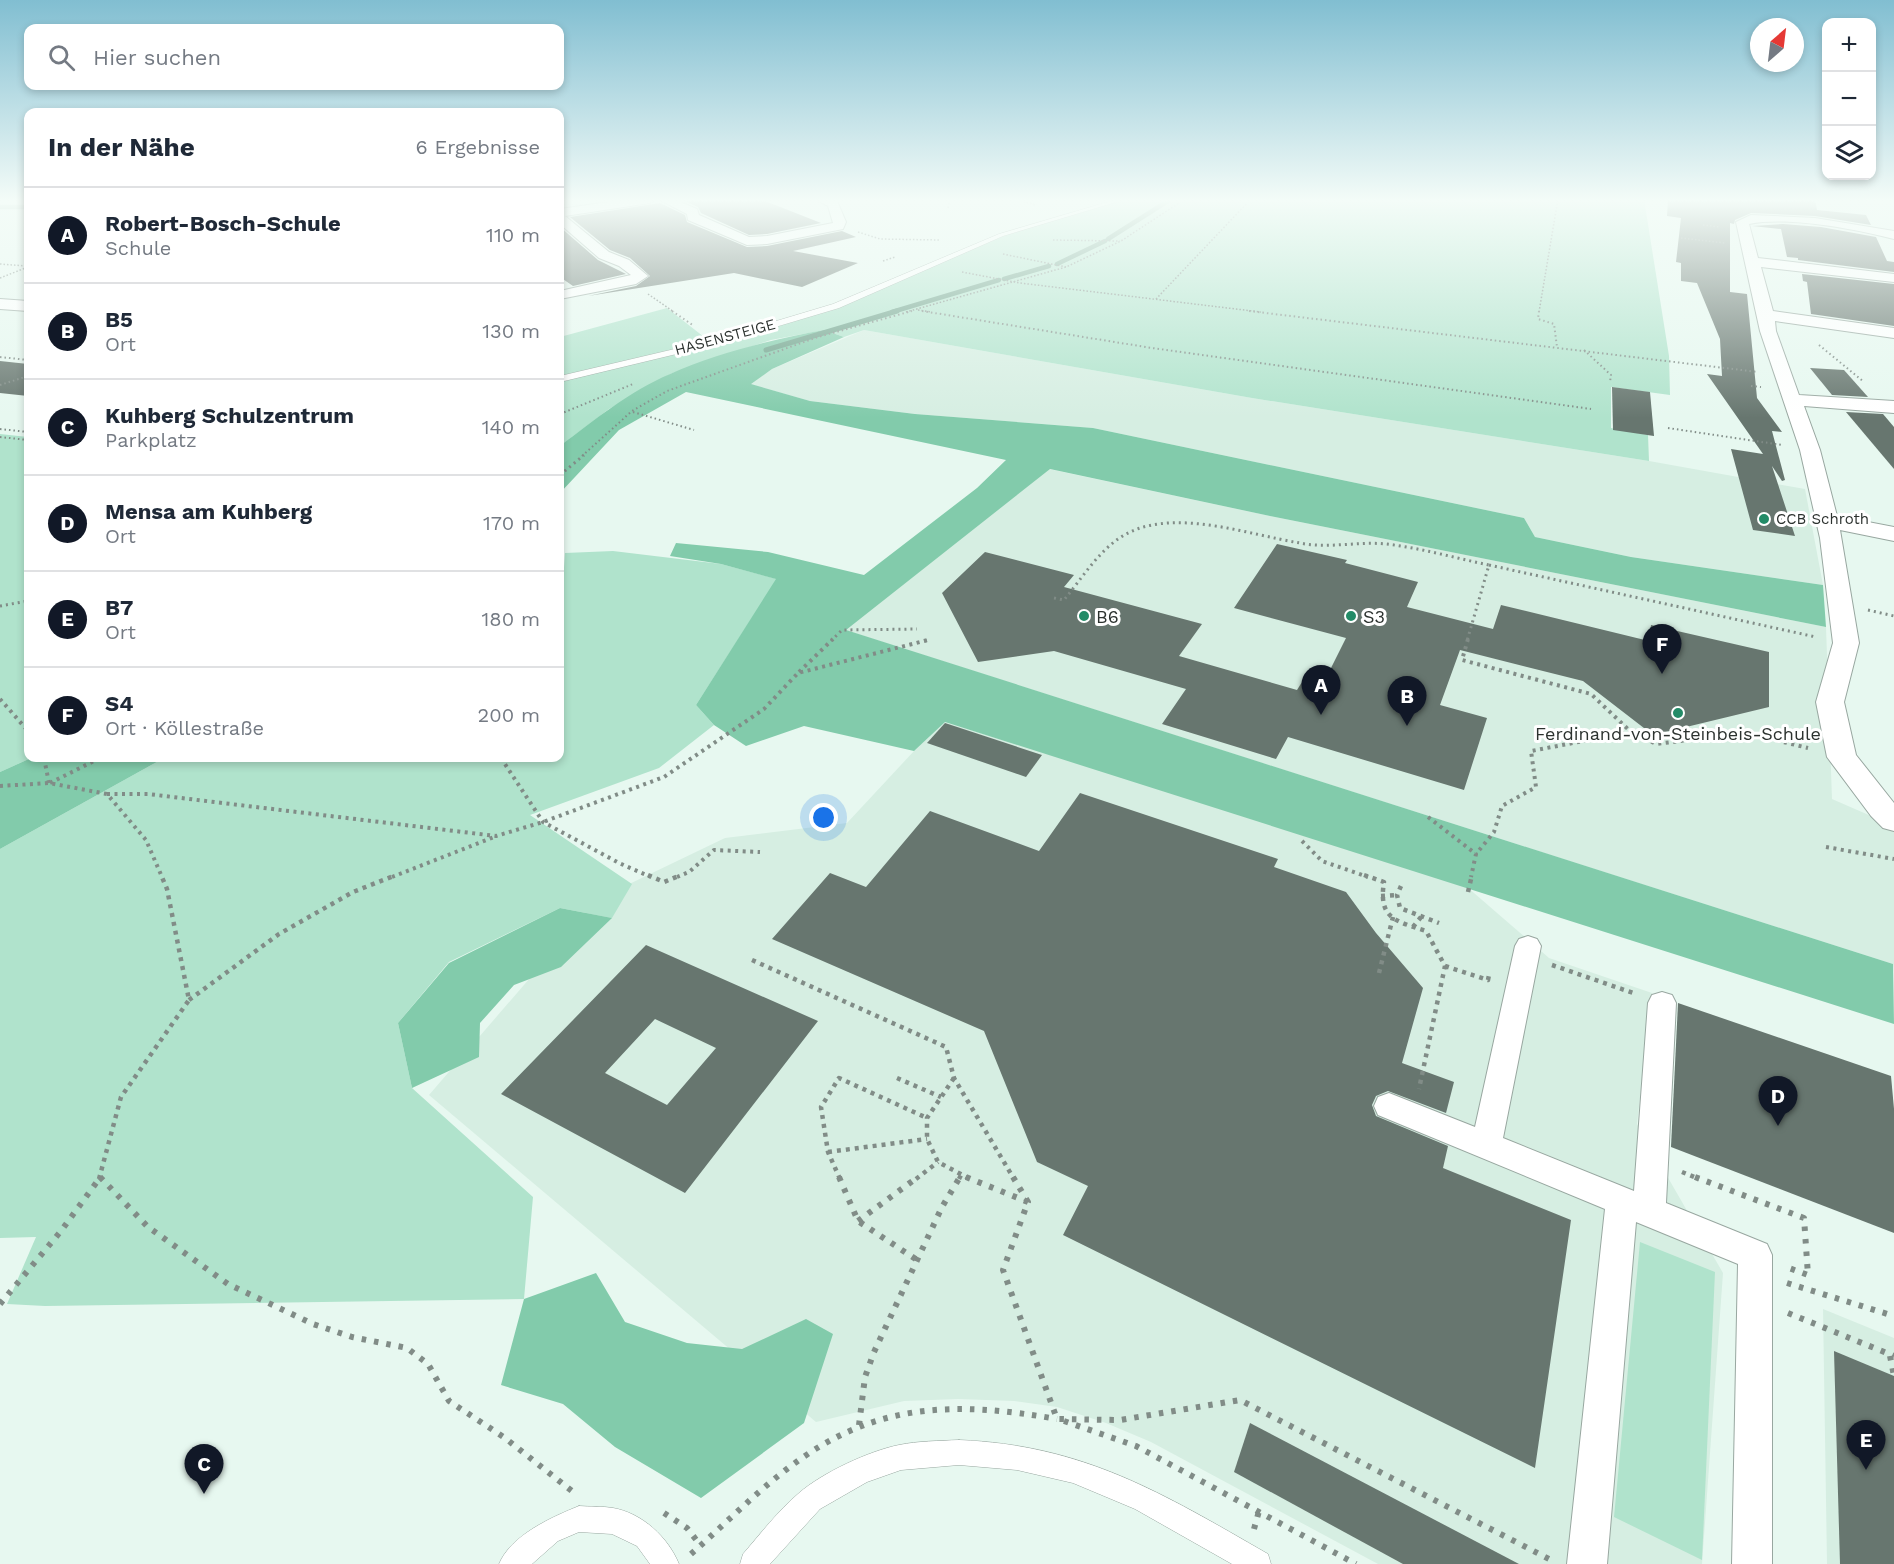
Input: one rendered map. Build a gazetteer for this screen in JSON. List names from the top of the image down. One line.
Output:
{"streets":{"lane":["HASENSTEIGE"]},"places":["CCB Schroth","B6","S3","Ferdinand-von-Steinbeis-Schule"],"north":"top right","page":{"map_buttons":["+","−"],"search":"Hier suchen","heading":["In der Nähe","6 Ergebnisse"],"list":[{"mark":"A","name":"Robert-Bosch-Schule","note":"Schule","value":"110 m"},{"mark":"B","name":"B5","note":"Ort","value":"130 m"},{"mark":"C","name":"Kuhberg Schulzentrum","note":"Parkplatz","value":"140 m"},{"mark":"D","name":"Mensa am Kuhberg","note":"Ort","value":"170 m"},{"mark":"E","name":"B7","note":"Ort","value":"180 m"},{"mark":"F","name":"S4","note":"Ort · Köllestraße","value":"200 m"}],"pins":["F","A","B","D","E","C"]}}
